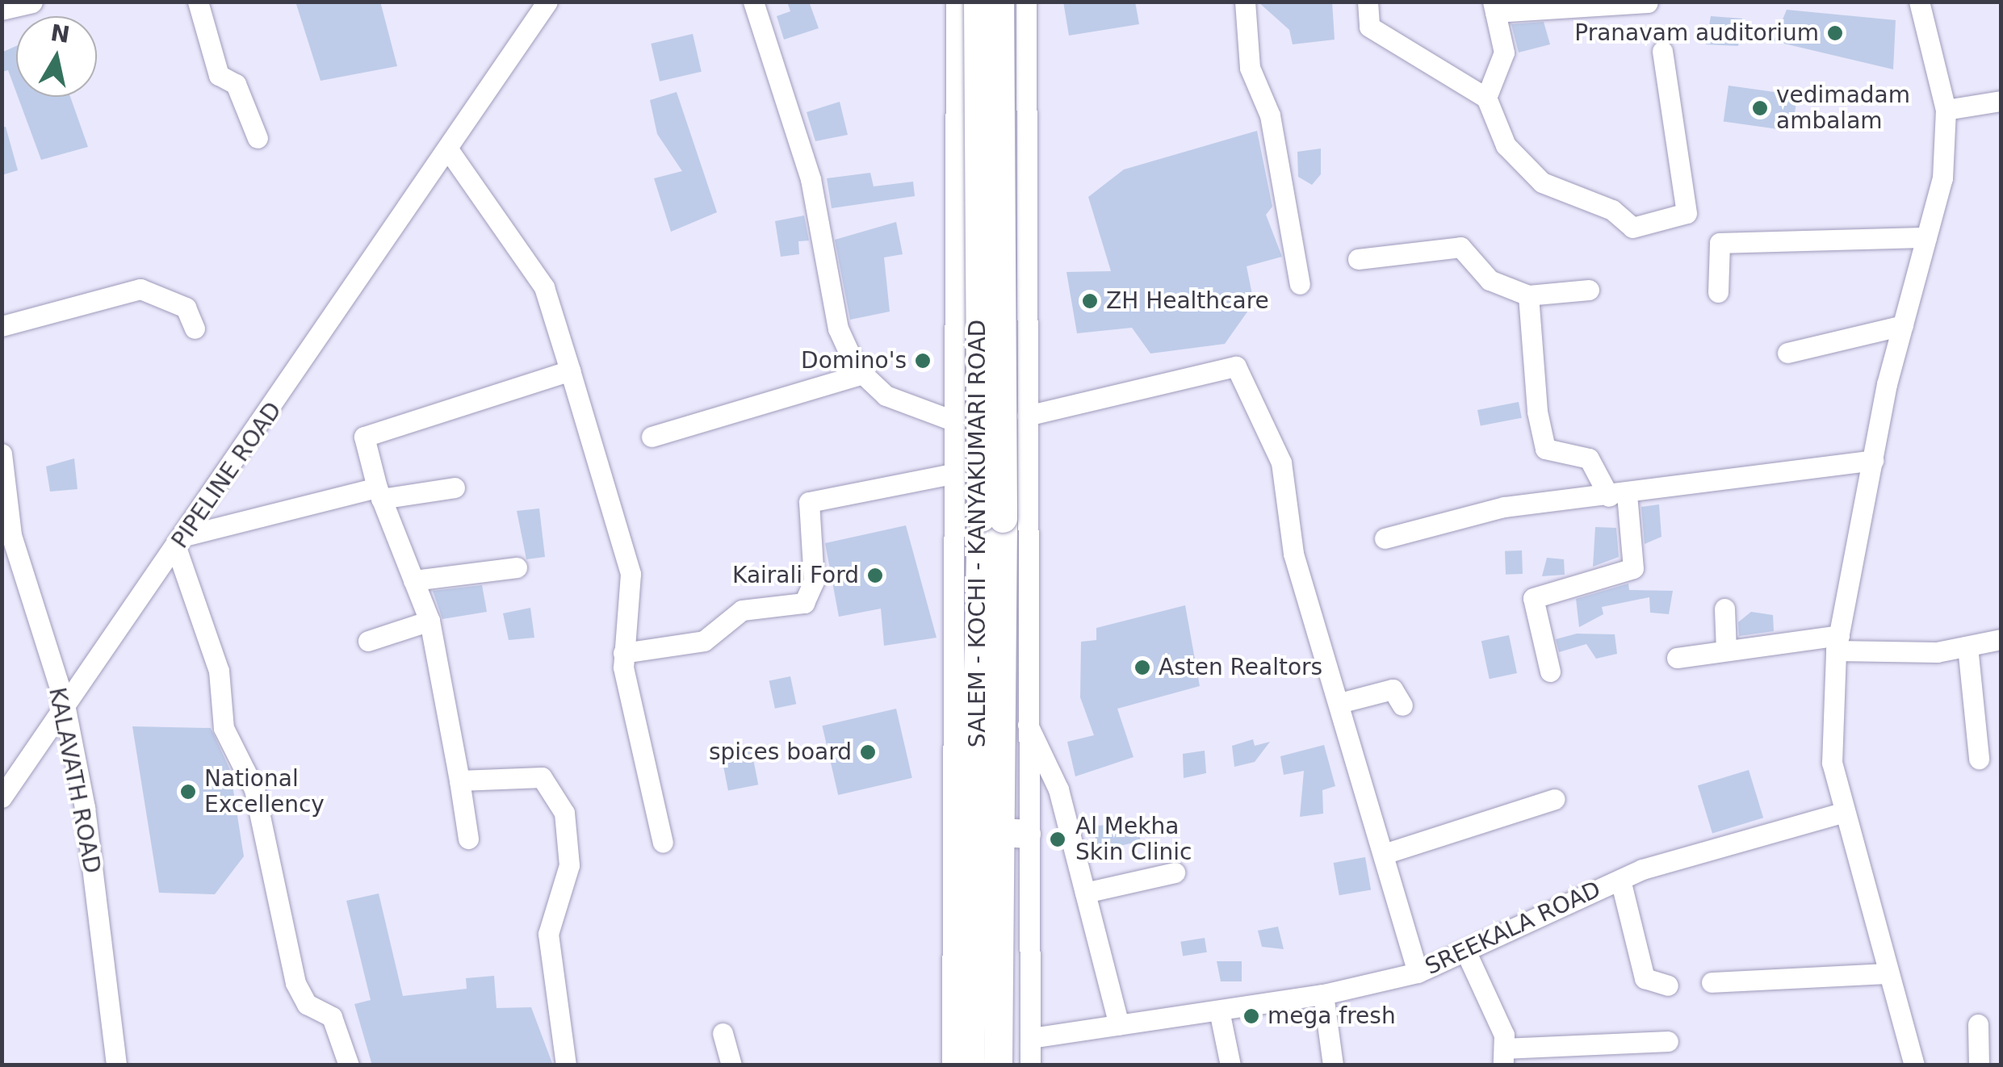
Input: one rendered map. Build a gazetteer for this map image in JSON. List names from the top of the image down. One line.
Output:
{"streets":{"highway":["SALEM - KOCHI - KANYAKUMARI ROAD"],"street":["PIPELINE ROAD","KALAVATH ROAD","SREEKALA ROAD"]},"crossings":[["PIPELINE ROAD","KALAVATH ROAD"]],"places":["Pranavam auditorium","vedimadam ambalam","ZH Healthcare","Domino's","Kairali Ford","Asten Realtors","spices board","National Excellency","Al Mekha Skin Clinic","mega fresh"],"north":"top"}
